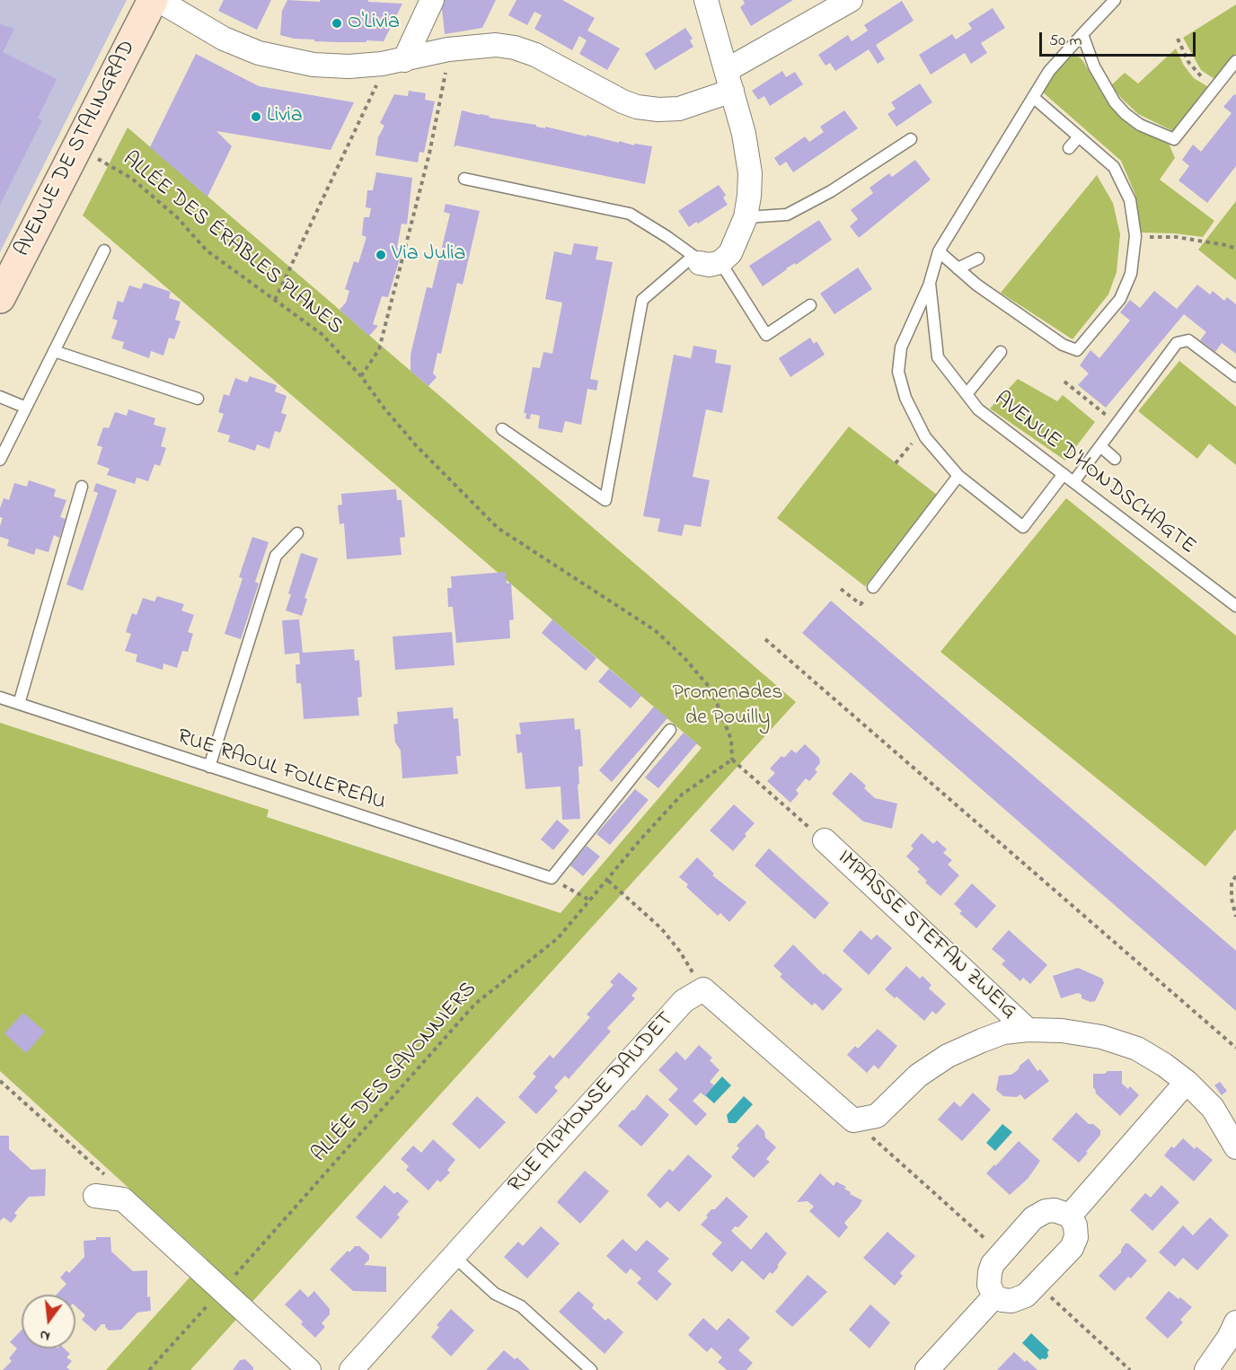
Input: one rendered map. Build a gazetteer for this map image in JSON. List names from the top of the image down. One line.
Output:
{"streets":{"street":["AVENUE DE STALINGRAD","IMPASSE STEFAN ZWEIG","RUE ALPHONSE DAUDET"],"lane":["AVENUE D'HONDSCHAGTE","RUE RAOUL FOLLEREAU"],"path":["ALLÉE DES ÉRABLES PLANES","ALLÉE DES SAVONNIERS"]},"crossings":[["AVENUE DE STALINGRAD","ALLÉE DES ÉRABLES PLANES"],["ALLÉE DES ÉRABLES PLANES","ALLÉE DES SAVONNIERS"]],"parks":["Promenades de Pouilly"],"places":["O'Livia","Livia","Via Julia"],"scale_bar":"50 m","north":"bottom"}
